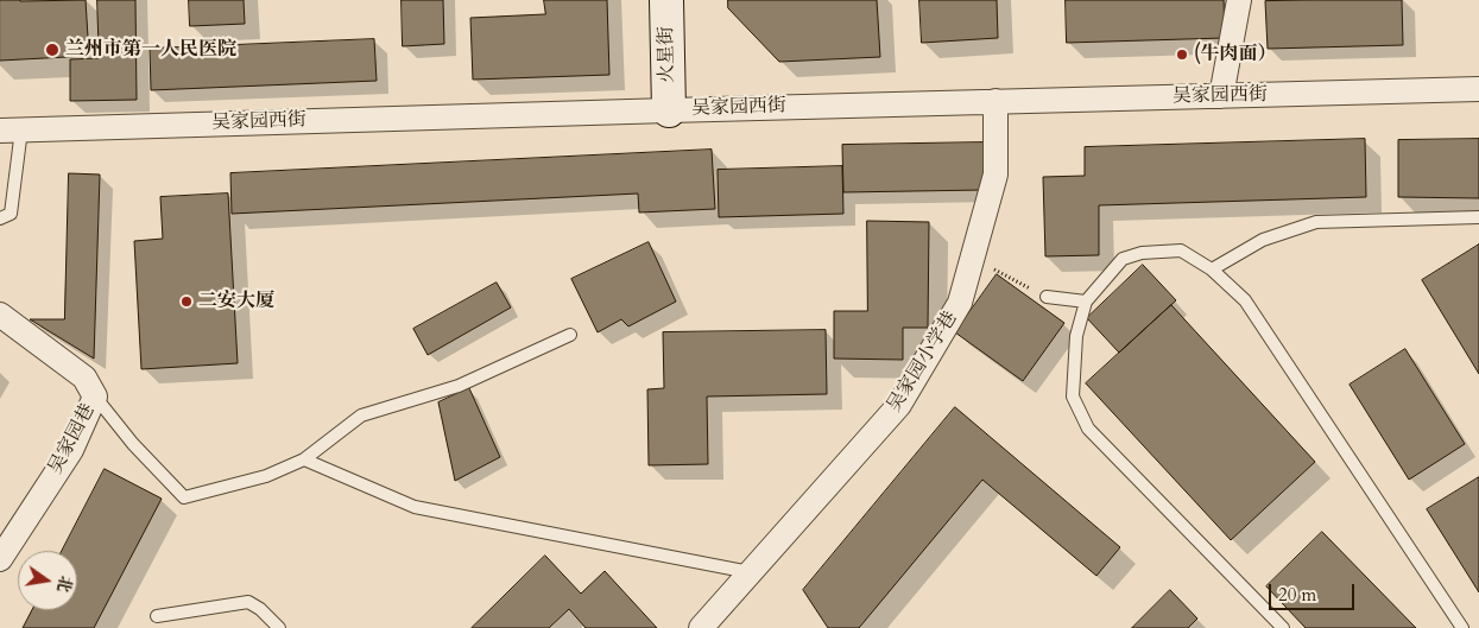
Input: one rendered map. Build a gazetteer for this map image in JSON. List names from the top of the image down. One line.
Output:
{"streets":{"street":["火星街","吴家园西街","吴家园小学巷","吴家园巷"]},"crossings":[["火星街","吴家园西街"],["吴家园西街","吴家园小学巷"]],"places":["兰州市第一人民医院","(牛肉面）","二安大厦"],"scale_bar":"20 m","north":"right"}
